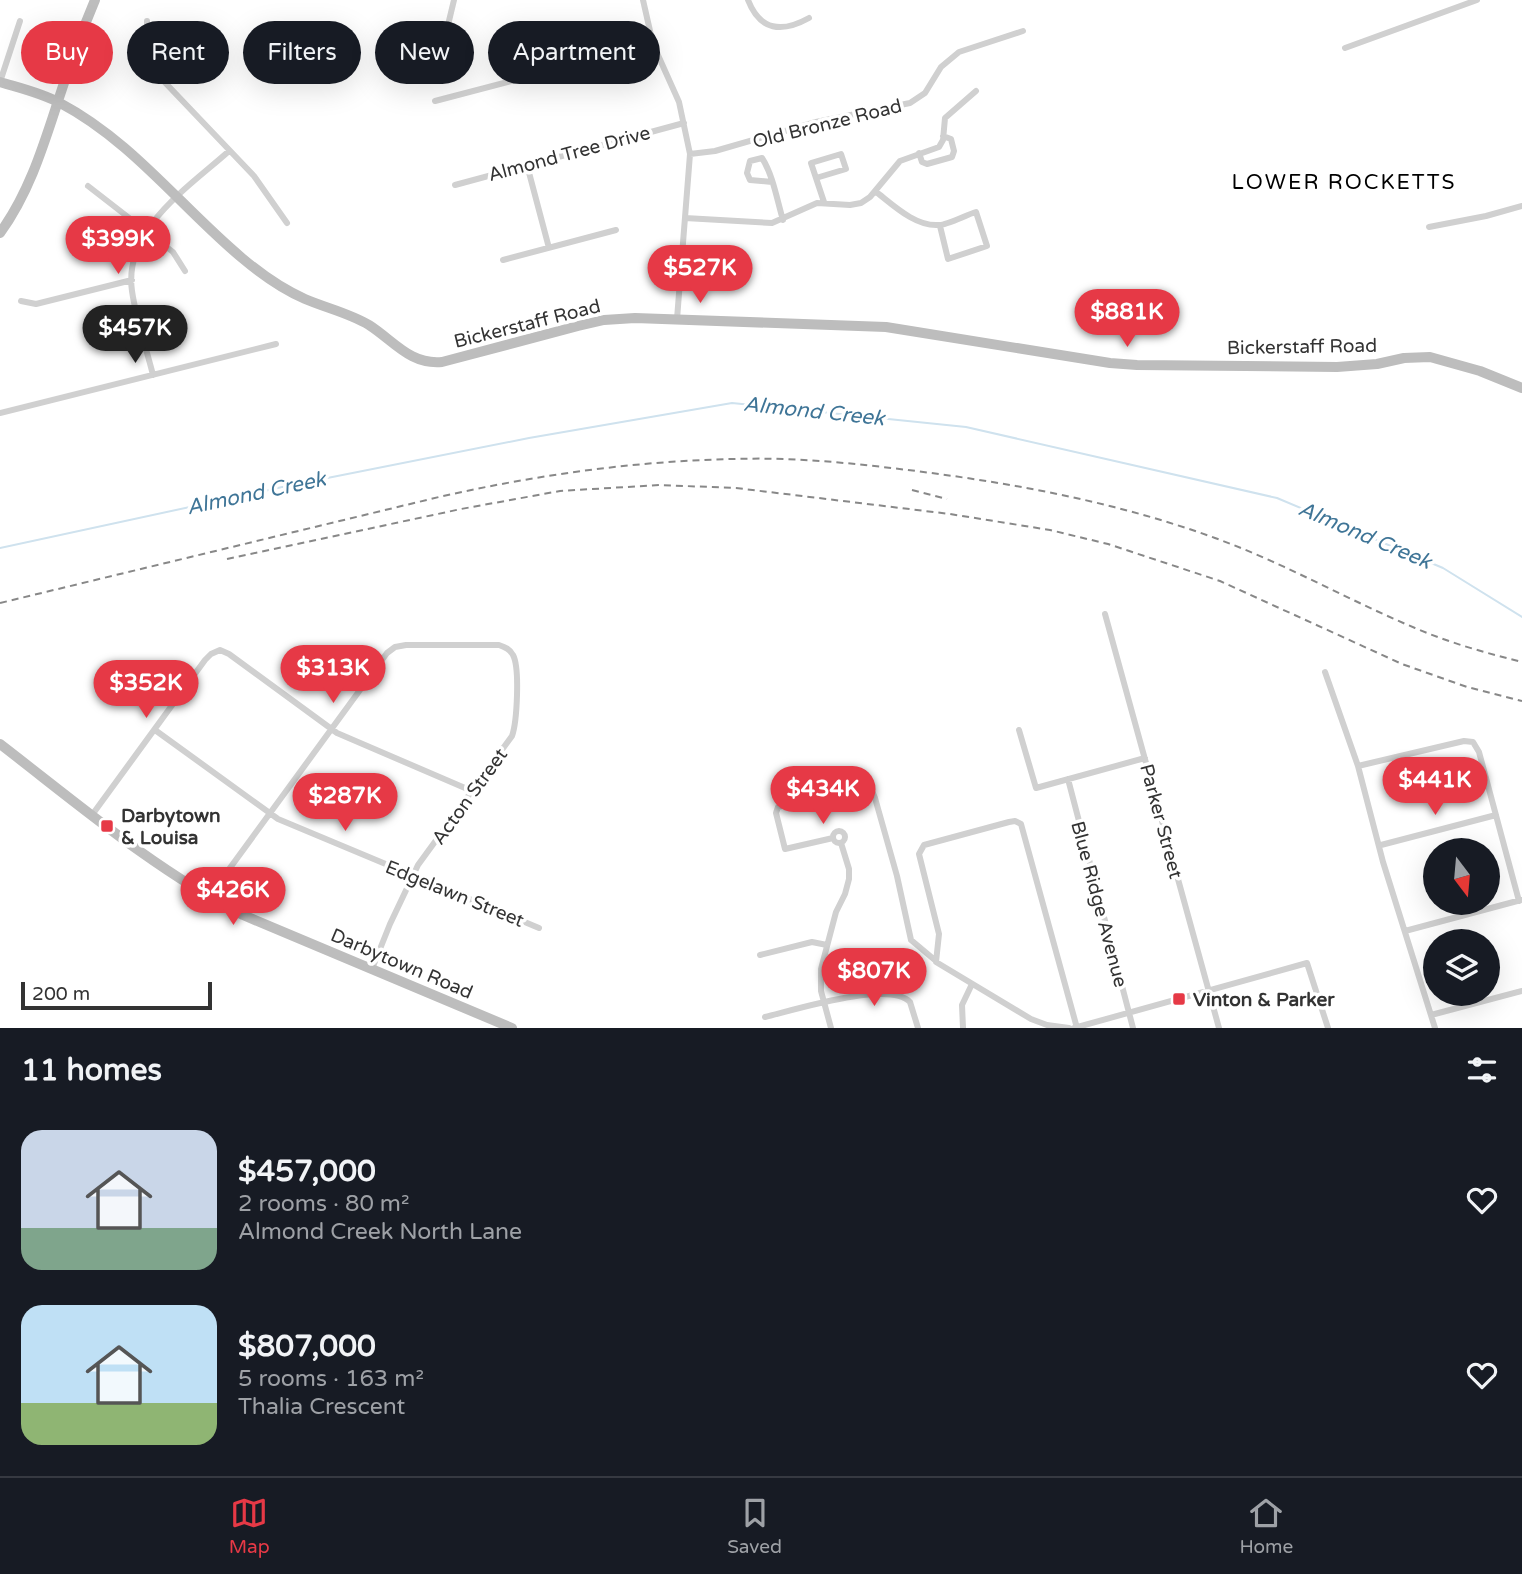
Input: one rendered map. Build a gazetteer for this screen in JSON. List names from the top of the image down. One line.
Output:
{"streets":{"street":["Old Bronze Road","Almond Tree Drive","Bickerstaff Road","Acton Street","Parker Street","Edgelawn Street","Blue Ridge Avenue","Darbytown Road"]},"crossings":[["Acton Street","Edgelawn Street"],["Acton Street","Darbytown Road"]],"districts":["LOWER ROCKETTS"],"water":["Almond Creek"],"places":{"transit":["Darbytown & Louisa","Vinton & Parker"]},"scale_bar":"200 m","north":"bottom","page":{"chip":["Buy","Rent","Filters","New","Apartment"],"price":["$399K","$527K","$881K","$457K","$313K","$352K","$441K","$434K","$287K","$426K","$807K"],"scale":"200 m","heading":"11 homes","list":[{"name":"$457,000","note":"2 rooms · 80 m² · Almond Creek North Lane"},{"name":"$807,000","note":"5 rooms · 163 m² · Thalia Crescent"}],"tabs":["Map","Saved","Home"]}}
